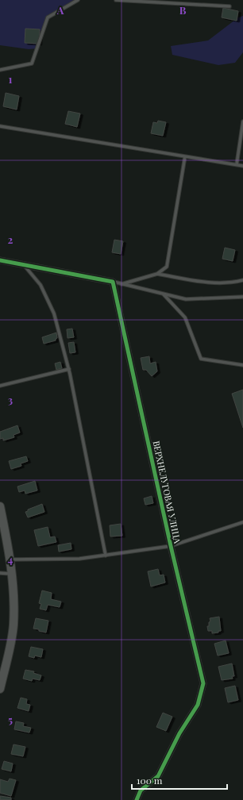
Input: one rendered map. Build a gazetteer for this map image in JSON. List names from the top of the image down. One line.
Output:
{"streets":{"street":["ВЕРХНЕЛУГОВАЯ УЛИЦА"]},"scale_bar":"100 m","grid":{"columns":["A","B"],"rows":["1","2","3","4","5"]}}
